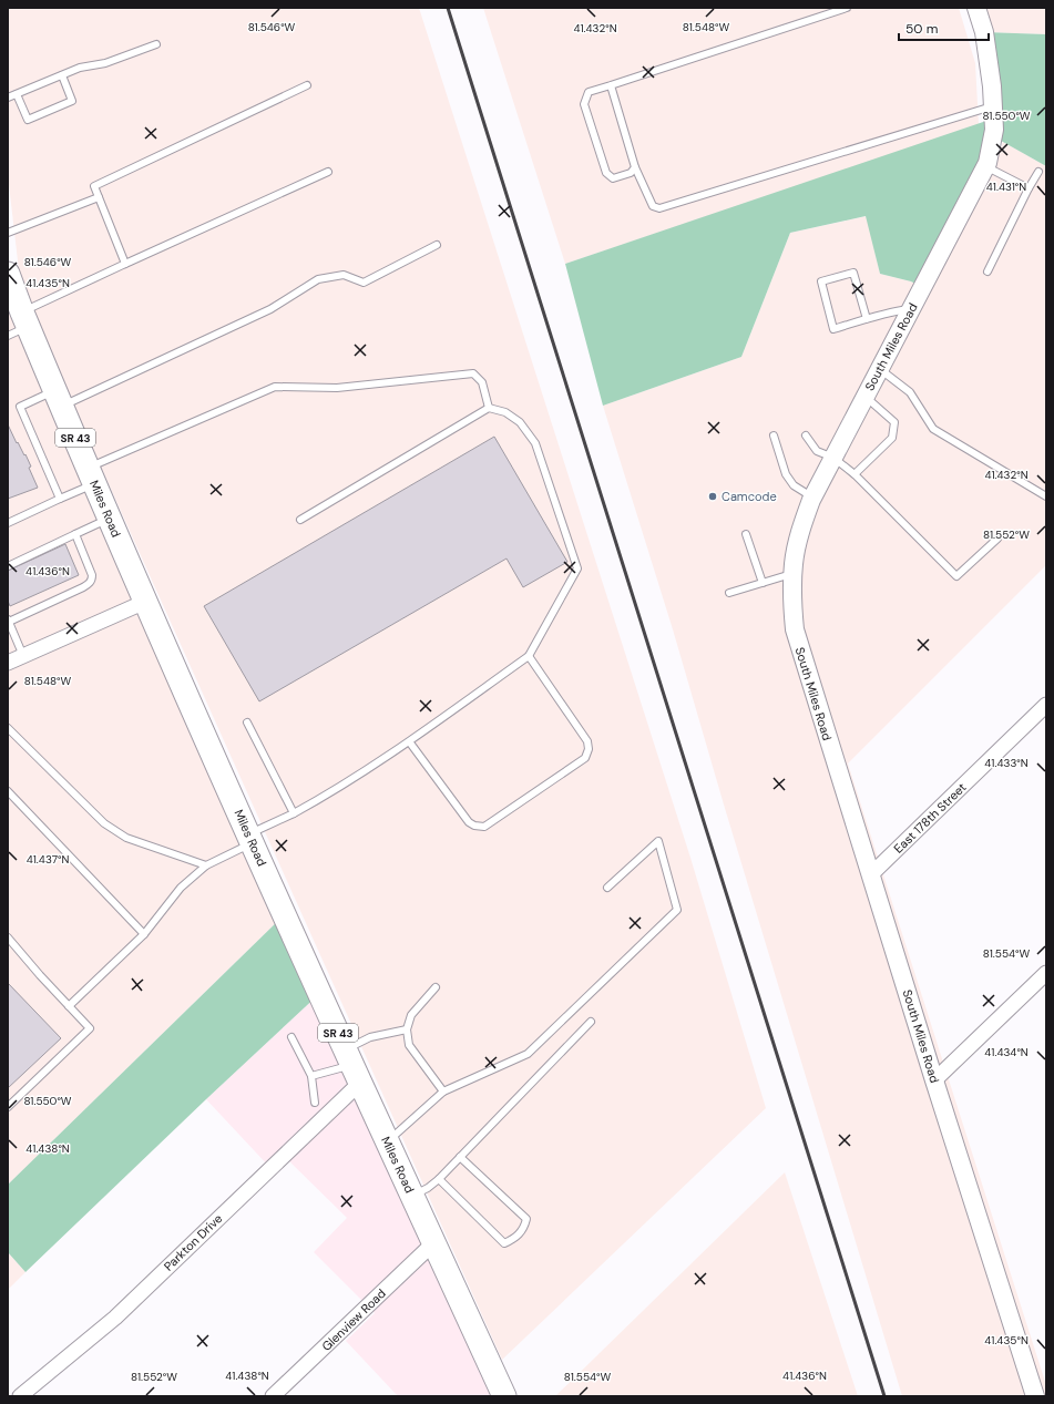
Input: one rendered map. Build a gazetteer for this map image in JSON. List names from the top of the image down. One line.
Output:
{"streets":{"main road":["SR 43","Miles Road"],"street":["South Miles Road","East 178th Street","Parkton Drive","Glenview Road"]},"crossings":[["South Miles Road","East 178th Street"],["Miles Road","Parkton Drive"],["Miles Road","Glenview Road"]],"places":["Camcode"],"scale_bar":"50 m","coordinates":["81.546°W","81.548°W","41.432°N","81.550°W","41.431°N","41.435°N","81.552°W","41.436°N","41.433°N","41.437°N","81.554°W","41.434°N","41.438°N"]}
